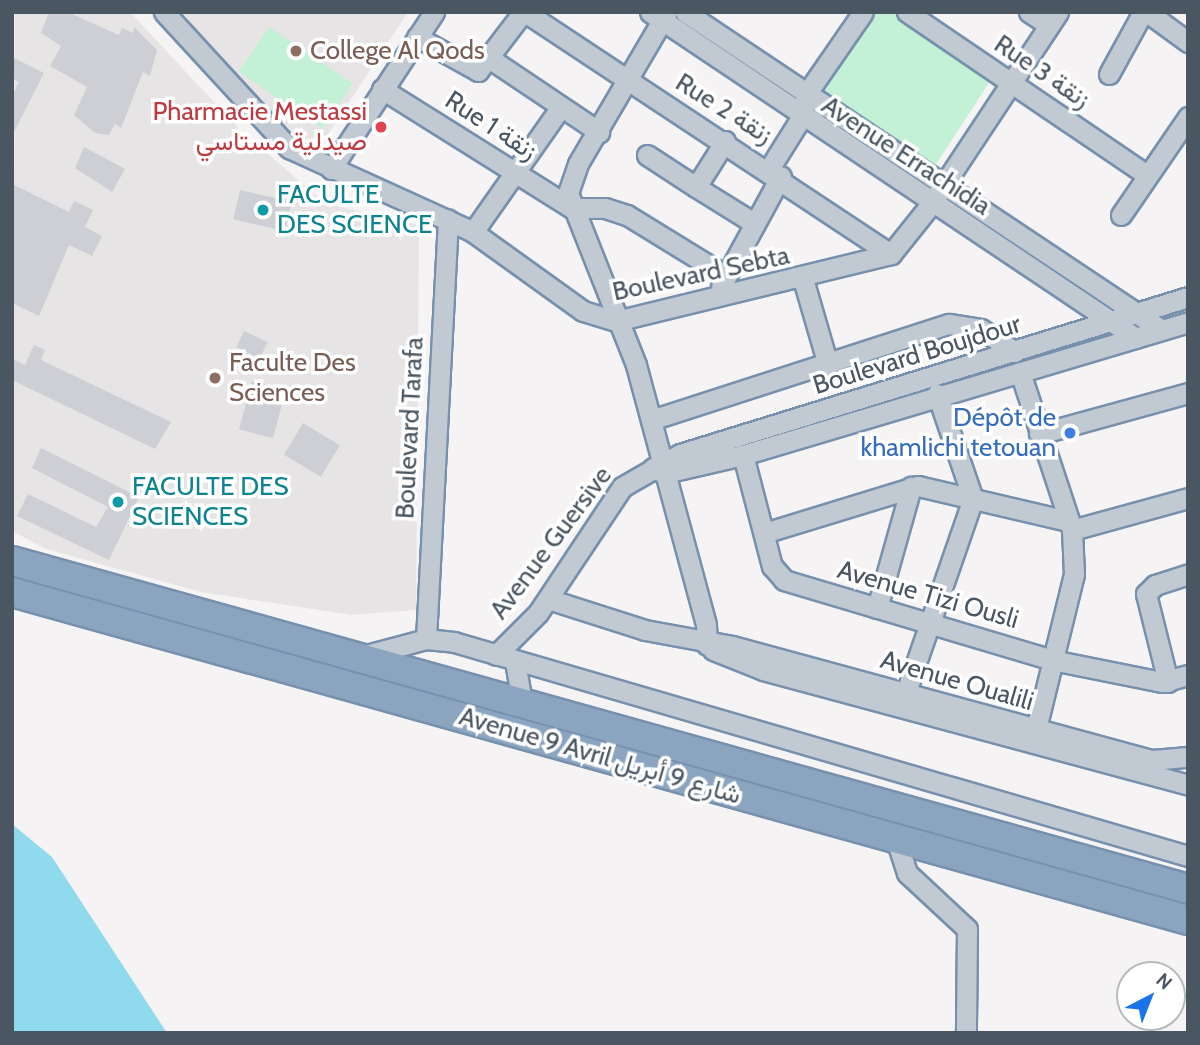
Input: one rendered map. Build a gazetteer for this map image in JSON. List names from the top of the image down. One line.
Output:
{"streets":{"highway":["Avenue 9 Avril شارع 9 أبريل"],"street":["Rue 3 زنقة","Rue 2 زنقة","Rue 1 زنقة","Avenue Errachidia","Boulevard Sebta","Boulevard Boujdour","Boulevard Tarafa","Avenue Guersive","Avenue Tizi Ousli","Avenue Oualili"]},"crossings":[["Rue 2 زنقة","Boulevard Sebta"],["Avenue Errachidia","Boulevard Boujdour"],["Boulevard Sebta","Boulevard Tarafa"],["Boulevard Boujdour","Avenue Guersive"],["Boulevard Boujdour","Avenue Tizi Ousli"],["Avenue Guersive","Avenue Oualili"],["Avenue Guersive","Avenue 9 Avril شارع 9 أبريل"]],"places":["College Al Qods","Pharmacie Mestassi صيدلية مستاسي","FACULTE DES SCIENCE","Faculte Des Sciences","Dépôt de khamlichi tetouan","FACULTE DES SCIENCES"],"north":"top right"}
